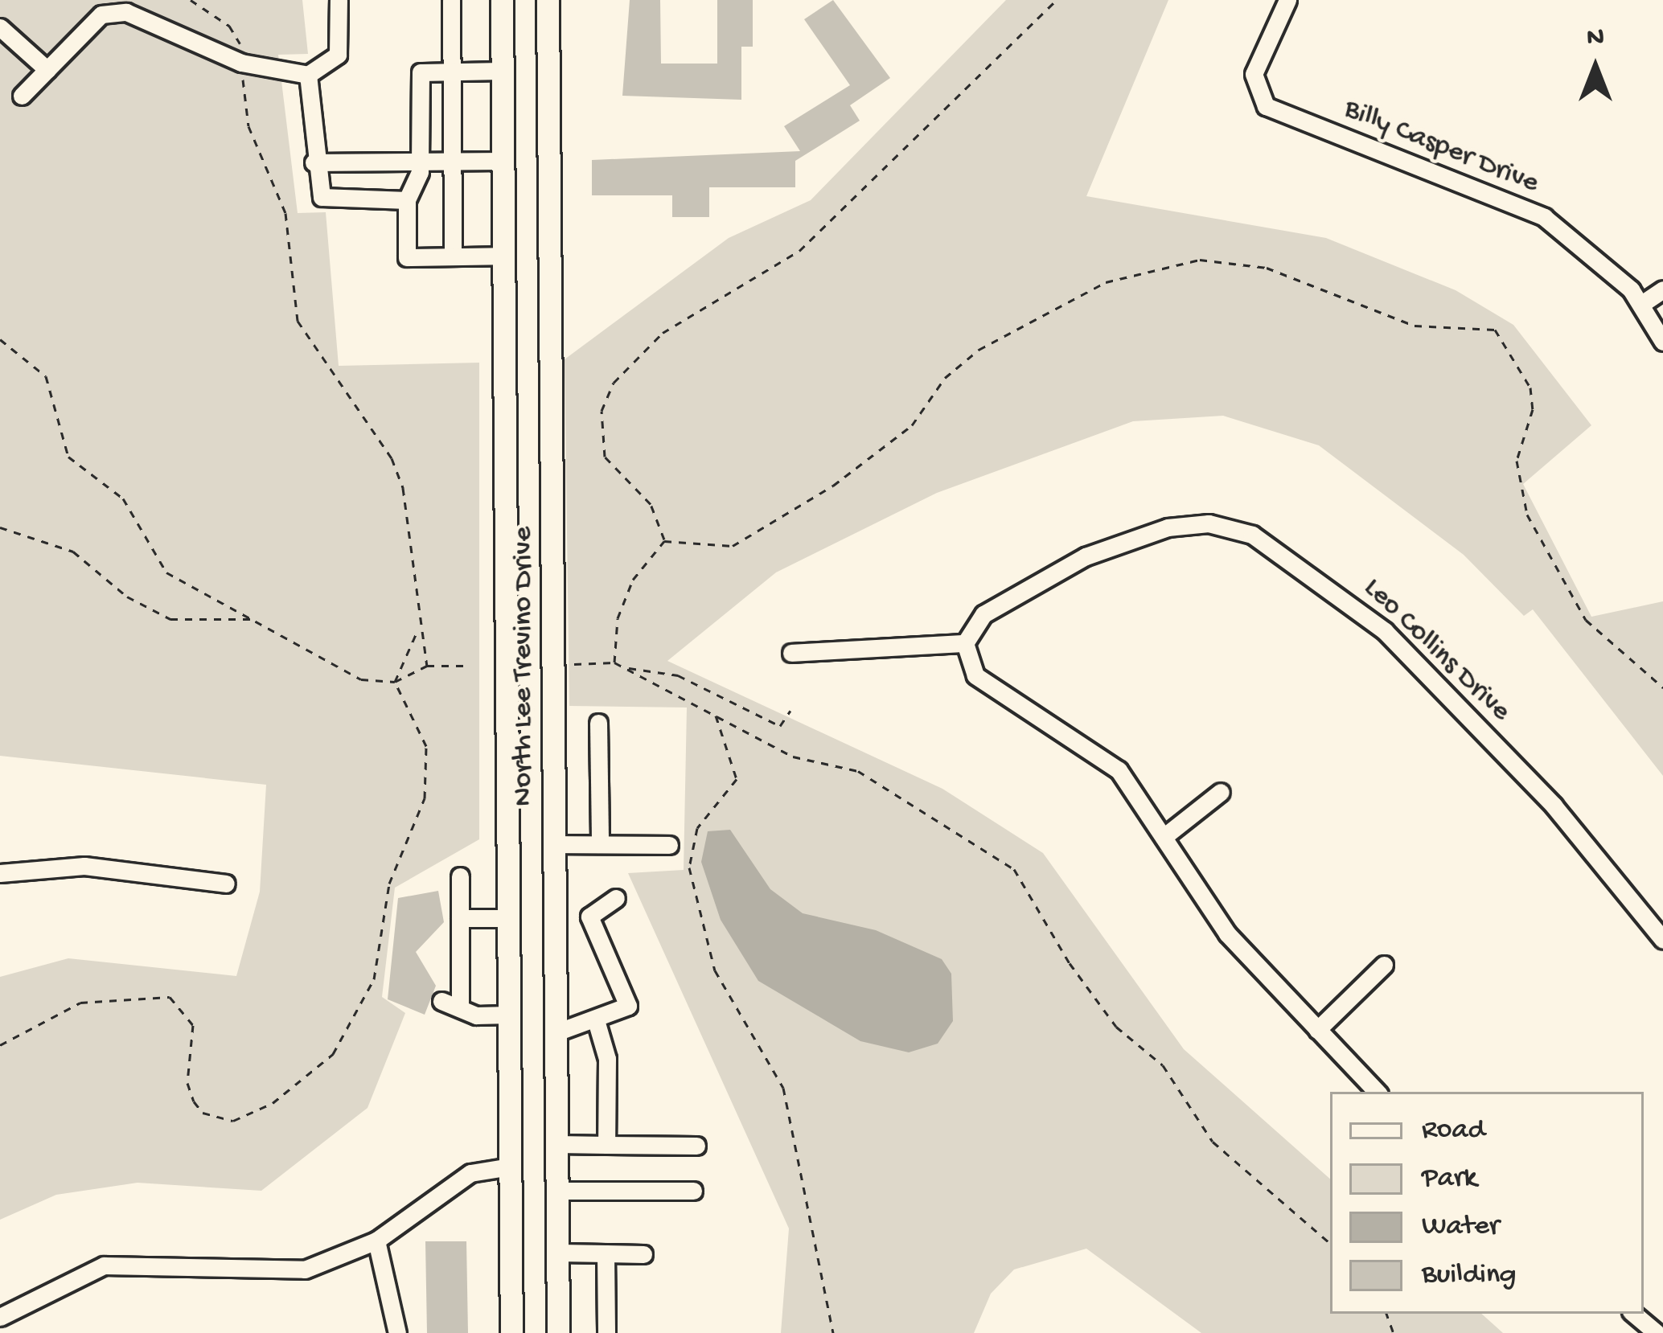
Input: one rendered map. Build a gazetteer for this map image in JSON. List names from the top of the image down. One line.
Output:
{"streets":{"main road":["North Lee Trevino Drive"],"street":["Billy Casper Drive","Leo Collins Drive"]},"legend":["Road","Park","Water","Building"],"north":"top"}
